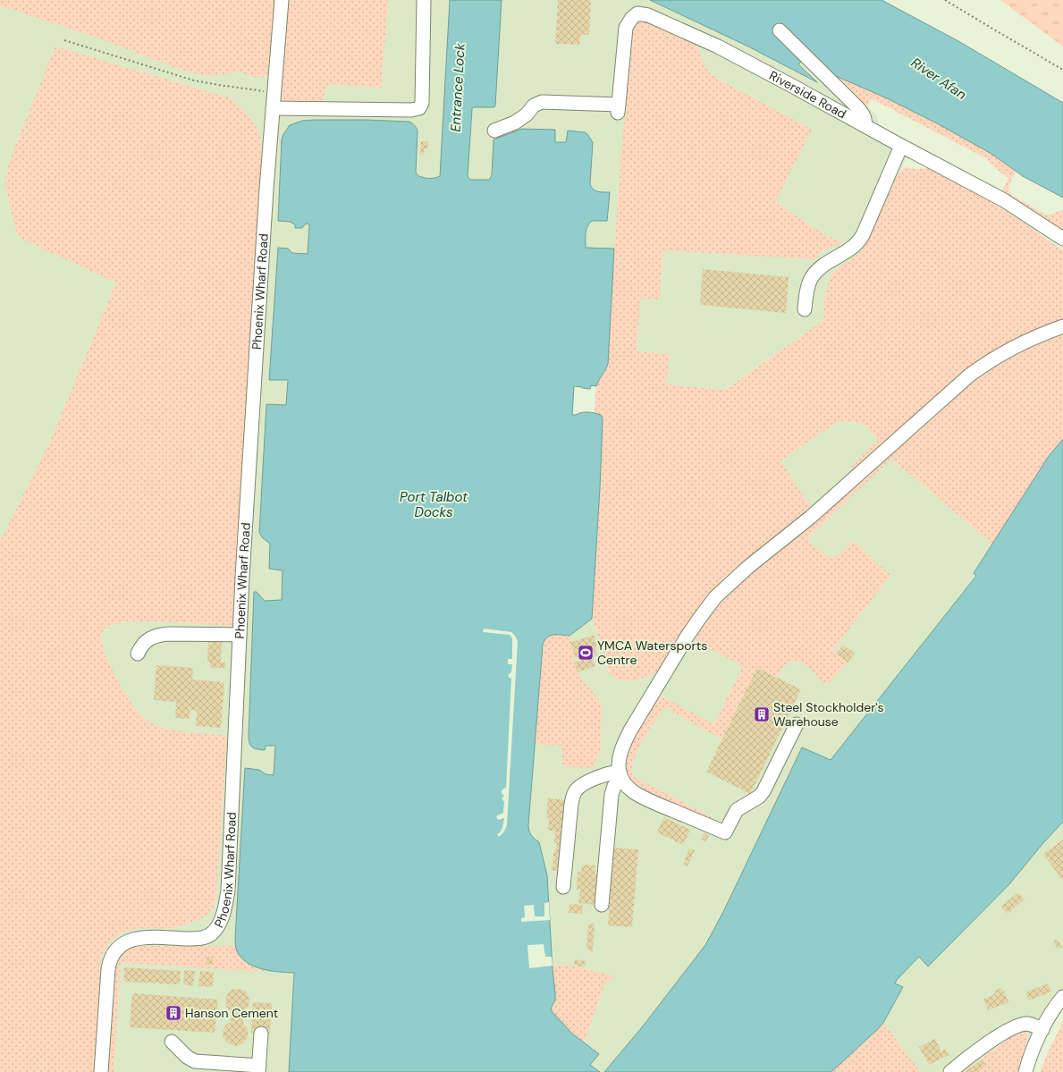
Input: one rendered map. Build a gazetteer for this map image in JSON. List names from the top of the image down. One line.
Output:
{"streets":{"street":["Riverside Road","Phoenix Wharf Road"]},"water":["River Afan","Entrance Lock","Port Talbot Docks"],"places":{"sports":["YMCA Watersports Centre"],"building":["Steel Stockholder's Warehouse","Hanson Cement"]}}
